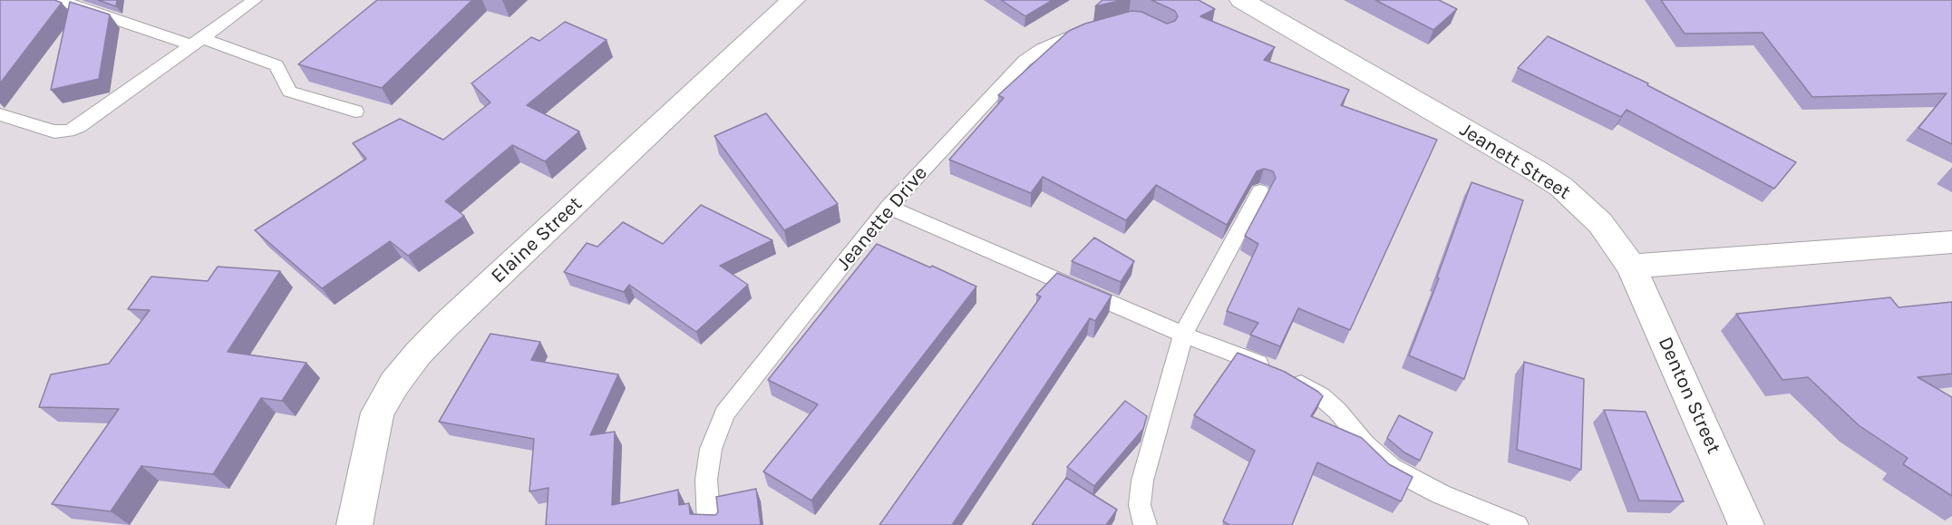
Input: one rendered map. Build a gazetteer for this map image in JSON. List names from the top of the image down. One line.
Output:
{"streets":{"street":["Jeanett Street","Elaine Street","Denton Street"],"lane":["Jeanette Drive"]},"crossings":[["Jeanett Street","Denton Street"]]}
